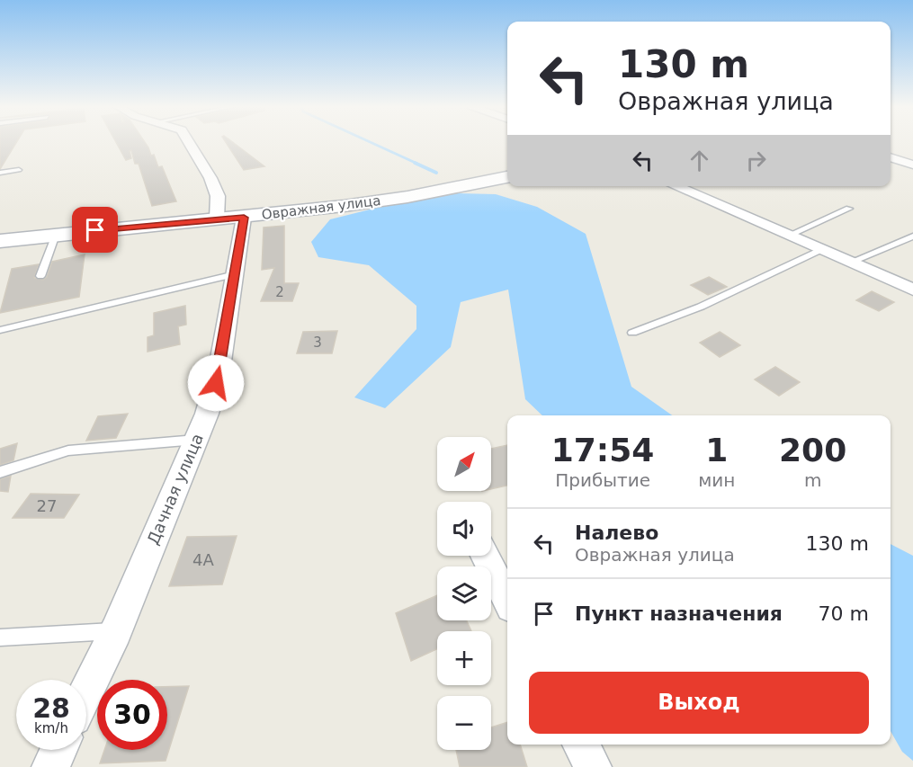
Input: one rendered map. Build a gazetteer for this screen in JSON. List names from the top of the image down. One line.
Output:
{"streets":{"street":["Овражная улица","Дачная улица"]},"crossings":[["Овражная улица","Дачная улица"]],"house_numbers":["2","3","27","4А"],"north":"top right","page":{"turn":["130 m","Овражная улица"],"eta":["17:54","Прибытие","1","мин","200","m"],"map_buttons":["+","−"],"list":[{"name":"Налево","note":"Овражная улица","value":"130 m"},{"name":"Пункт назначения","value":"70 m"}],"buttons":"Выход","speed":"28 km/h","limit":"30"}}
